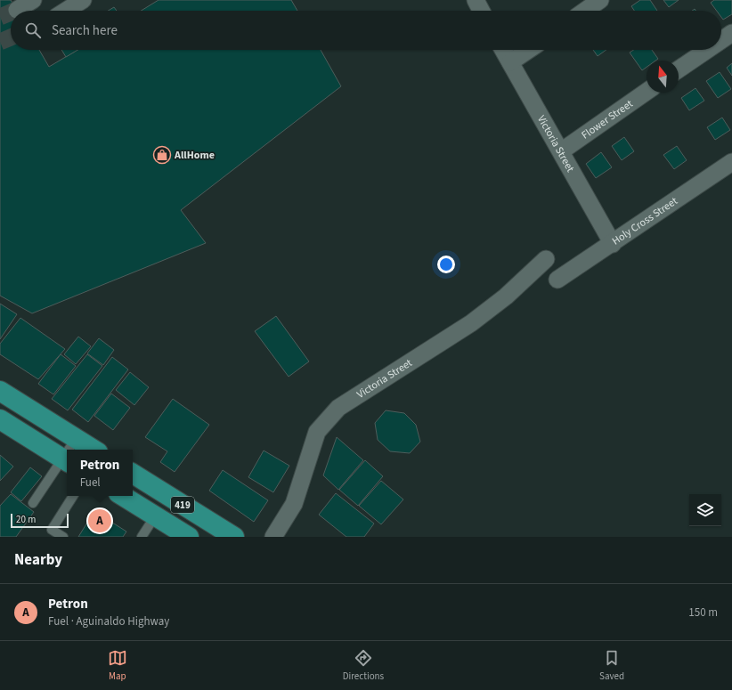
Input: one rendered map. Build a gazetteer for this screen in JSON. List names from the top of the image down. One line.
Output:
{"streets":{"highway":["419"],"street":["Flower Street","Victoria Street","Holy Cross Street"]},"crossings":[["Flower Street","Victoria Street"],["Victoria Street","Holy Cross Street"]],"places":{"shop":["AllHome"]},"scale_bar":"20 m","north":"top","page":{"search":"Search here","popup":["Petron","Fuel"],"pins":"A","scale":"20 m","heading":"Nearby","list":[{"mark":"A","name":"Petron","note":"Fuel · Aguinaldo Highway","value":"150 m"}],"nav":["Map","Directions","Saved"]}}
